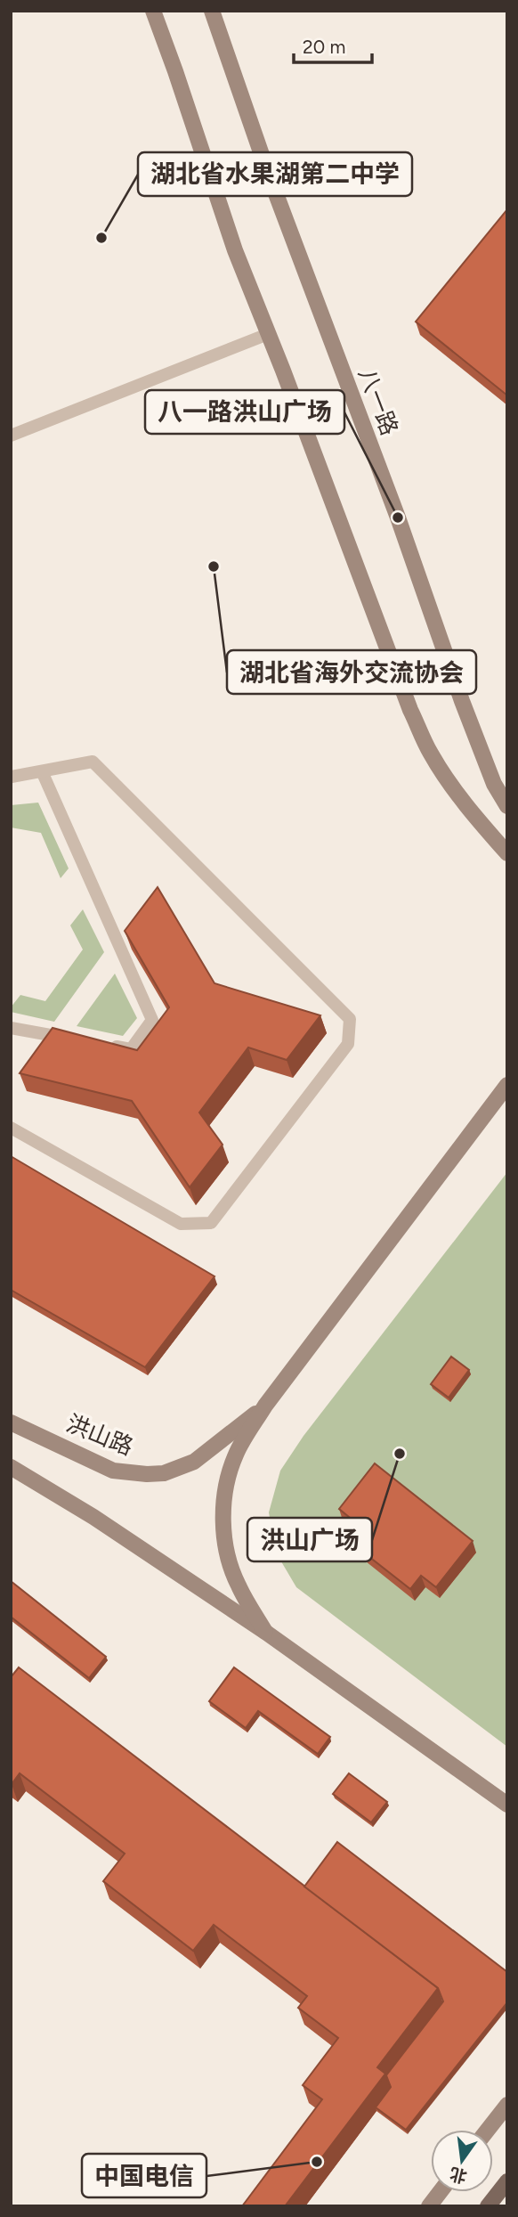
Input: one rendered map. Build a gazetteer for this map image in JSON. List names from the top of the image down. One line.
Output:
{"streets":{"main road":["八一路","洪山路"]},"places":["湖北省水果湖第二中学","八一路洪山广场","湖北省海外交流协会","洪山广场","中国电信"],"scale_bar":"20 m","north":"bottom"}
